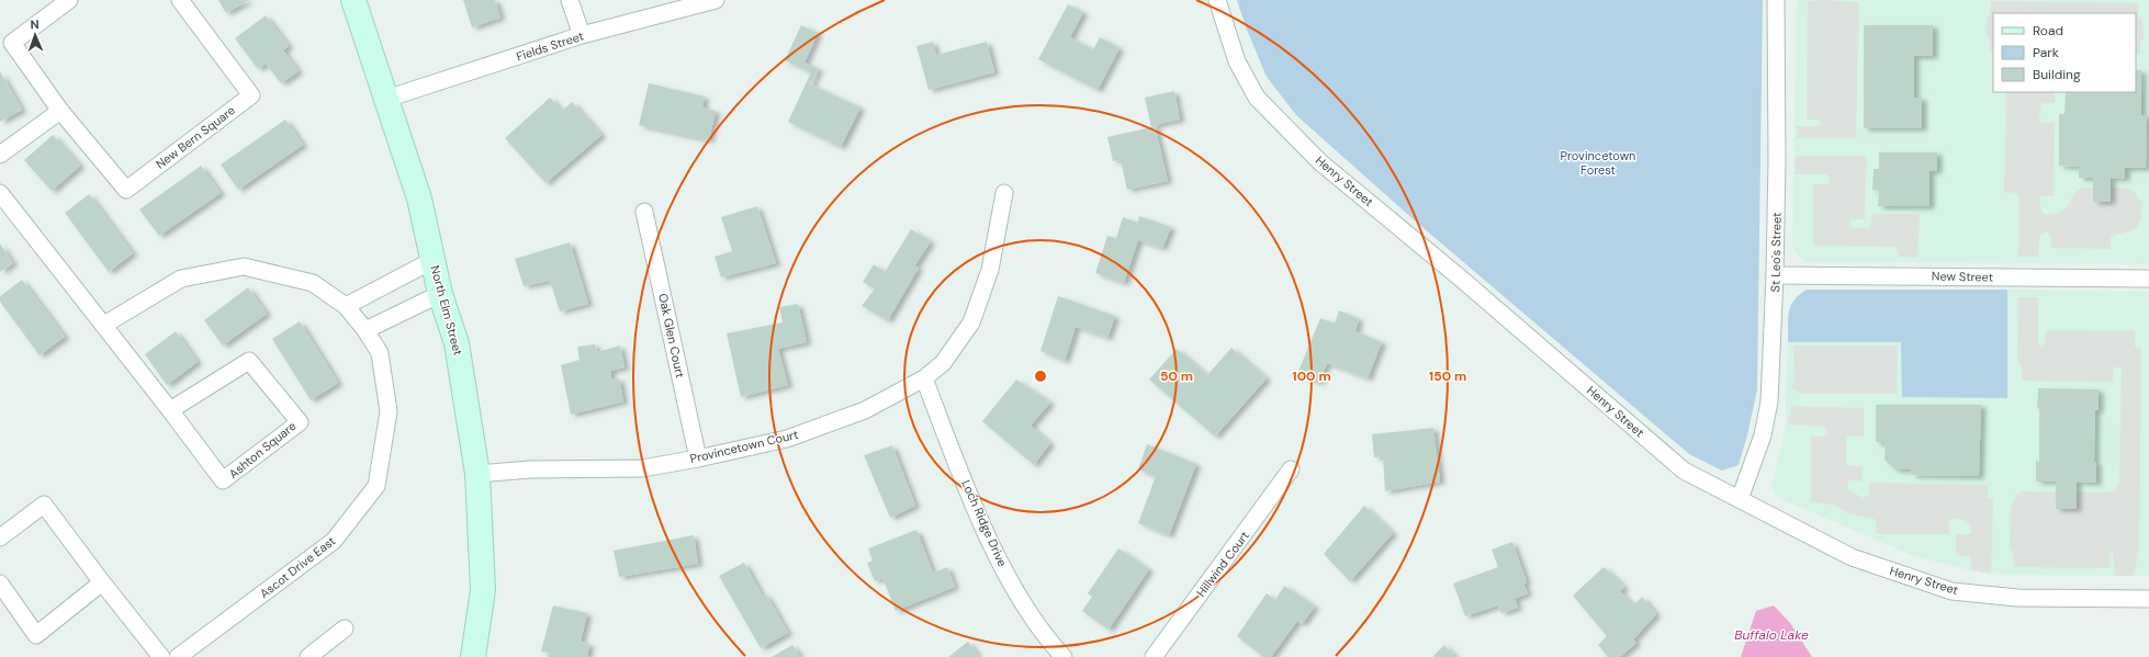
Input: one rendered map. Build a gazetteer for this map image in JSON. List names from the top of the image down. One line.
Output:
{"streets":{"main road":["North Elm Street"],"street":["Fields Street","New Bern Square","Henry Street","St Leo's Street","New Street","Oak Glen Court","Provincetown Court","Ashton Square","Loch Ridge Drive","Hillwind Court","Ascot Drive East"]},"crossings":[["Fields Street","North Elm Street"],["Henry Street","St Leo's Street"],["St Leo's Street","New Street"],["North Elm Street","Provincetown Court"],["Oak Glen Court","Provincetown Court"],["Provincetown Court","Loch Ridge Drive"],["Ashton Square","Ascot Drive East"]],"water":["Buffalo Lake"],"parks":["Provincetown Forest"],"legend":["Road","Park","Building"],"north":"top","rings":["50 m","100 m","150 m"]}
